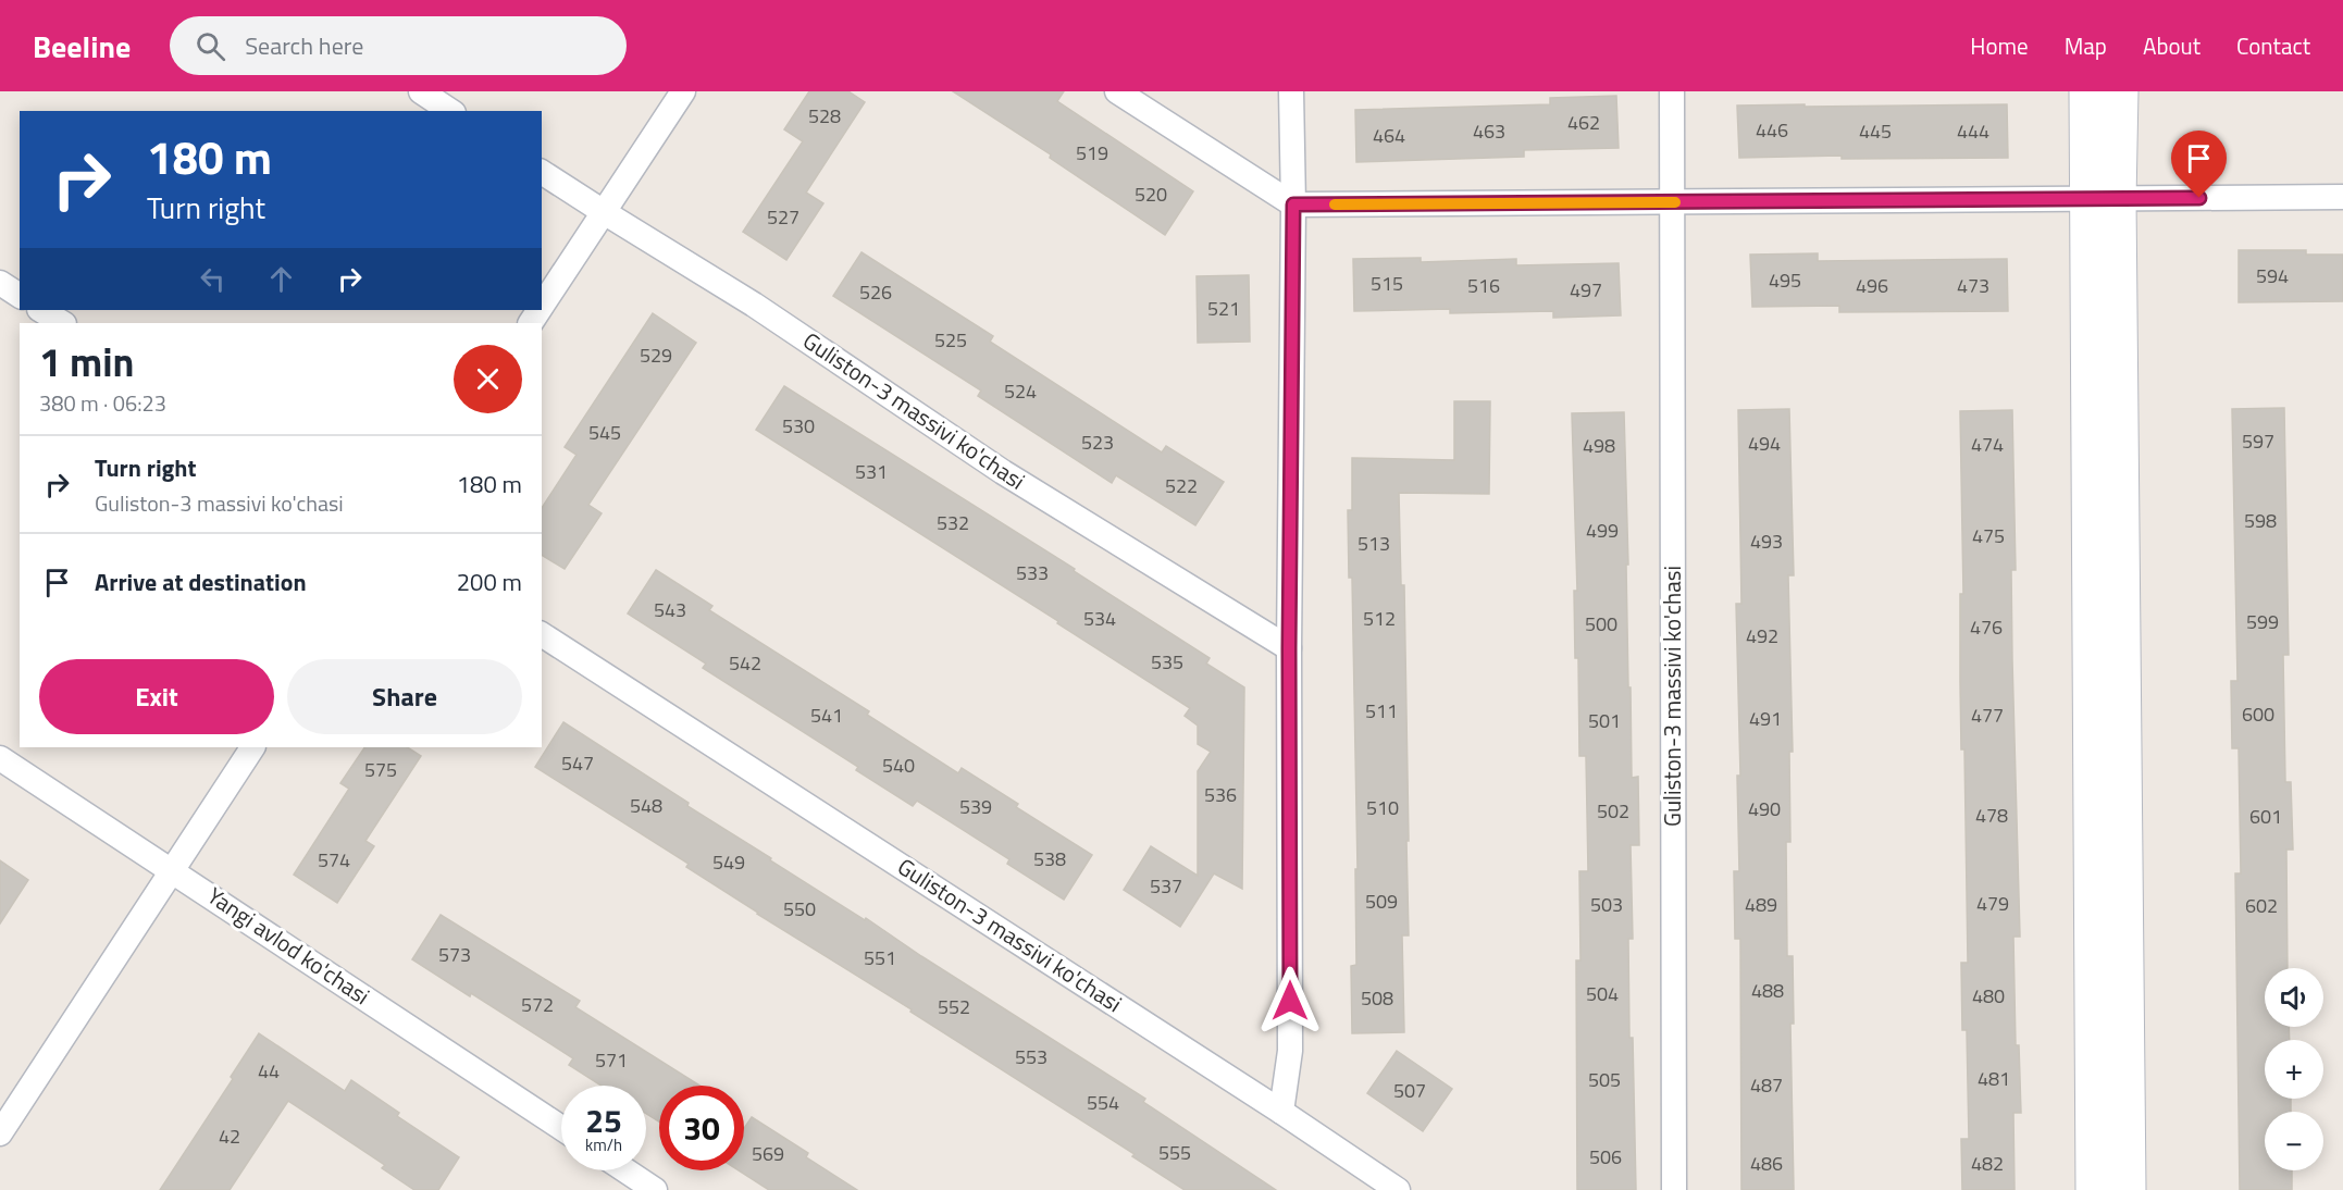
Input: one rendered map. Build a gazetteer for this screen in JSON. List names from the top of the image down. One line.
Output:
{"streets":{"street":["Guliston-3 massivi ko'chasi","Yangi avlod ko'chasi"]},"house_numbers":["528","462","446","463","445","444","464","519","520","527","594","495","515","516","496","473","497","526","521","525","529","524","530","545","597","523","494","474","498","531","522","598","532","499","475","493","513","533","543","534","512","599","500","476","492","535","542","511","600","541","477","491","501","547","540","575","536","548","539","510","490","502","478","601","538","574","549","537","509","479","503","489","602","550","573","551","488","504","480","508","572","552","553","571","44","481","505","487","507","554","42","555","569","506","486","482"],"page":{"header":"Beeline","search":"Search here","nav":["Home","Map","About","Contact"],"turn":["180 m","Turn right"],"heading":["1 min","380 m · 06:23"],"list":[{"name":"Turn right","note":"Guliston-3 massivi ko'chasi","value":"180 m"},{"name":"Arrive at destination","value":"200 m"}],"buttons":["Exit","Share"],"map_buttons":["+","−"],"speed":"25 km/h","limit":"30"}}
